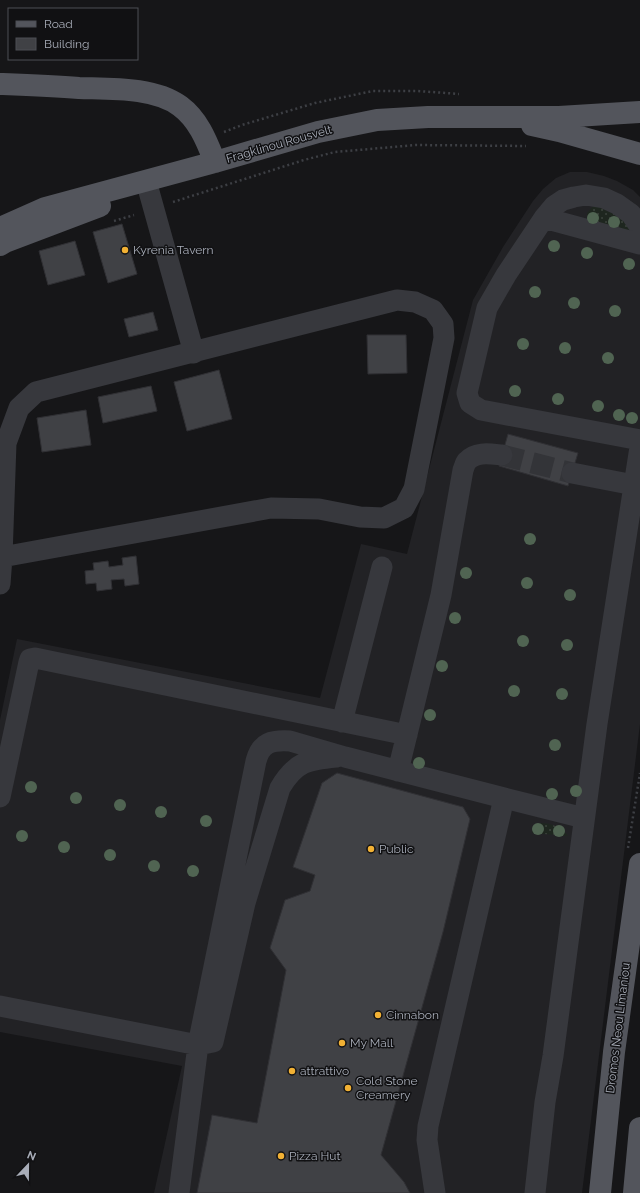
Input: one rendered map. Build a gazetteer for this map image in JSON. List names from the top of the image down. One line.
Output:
{"streets":{"main road":["Fragklinou Rousvelt","Dromos Neou Limaniou"]},"places":["Kyrenia Tavern","Public","Cinnabon","My Mall","attrattivo","Cold Stone Creamery","Pizza Hut"],"legend":["Road","Building"],"north":"top"}
